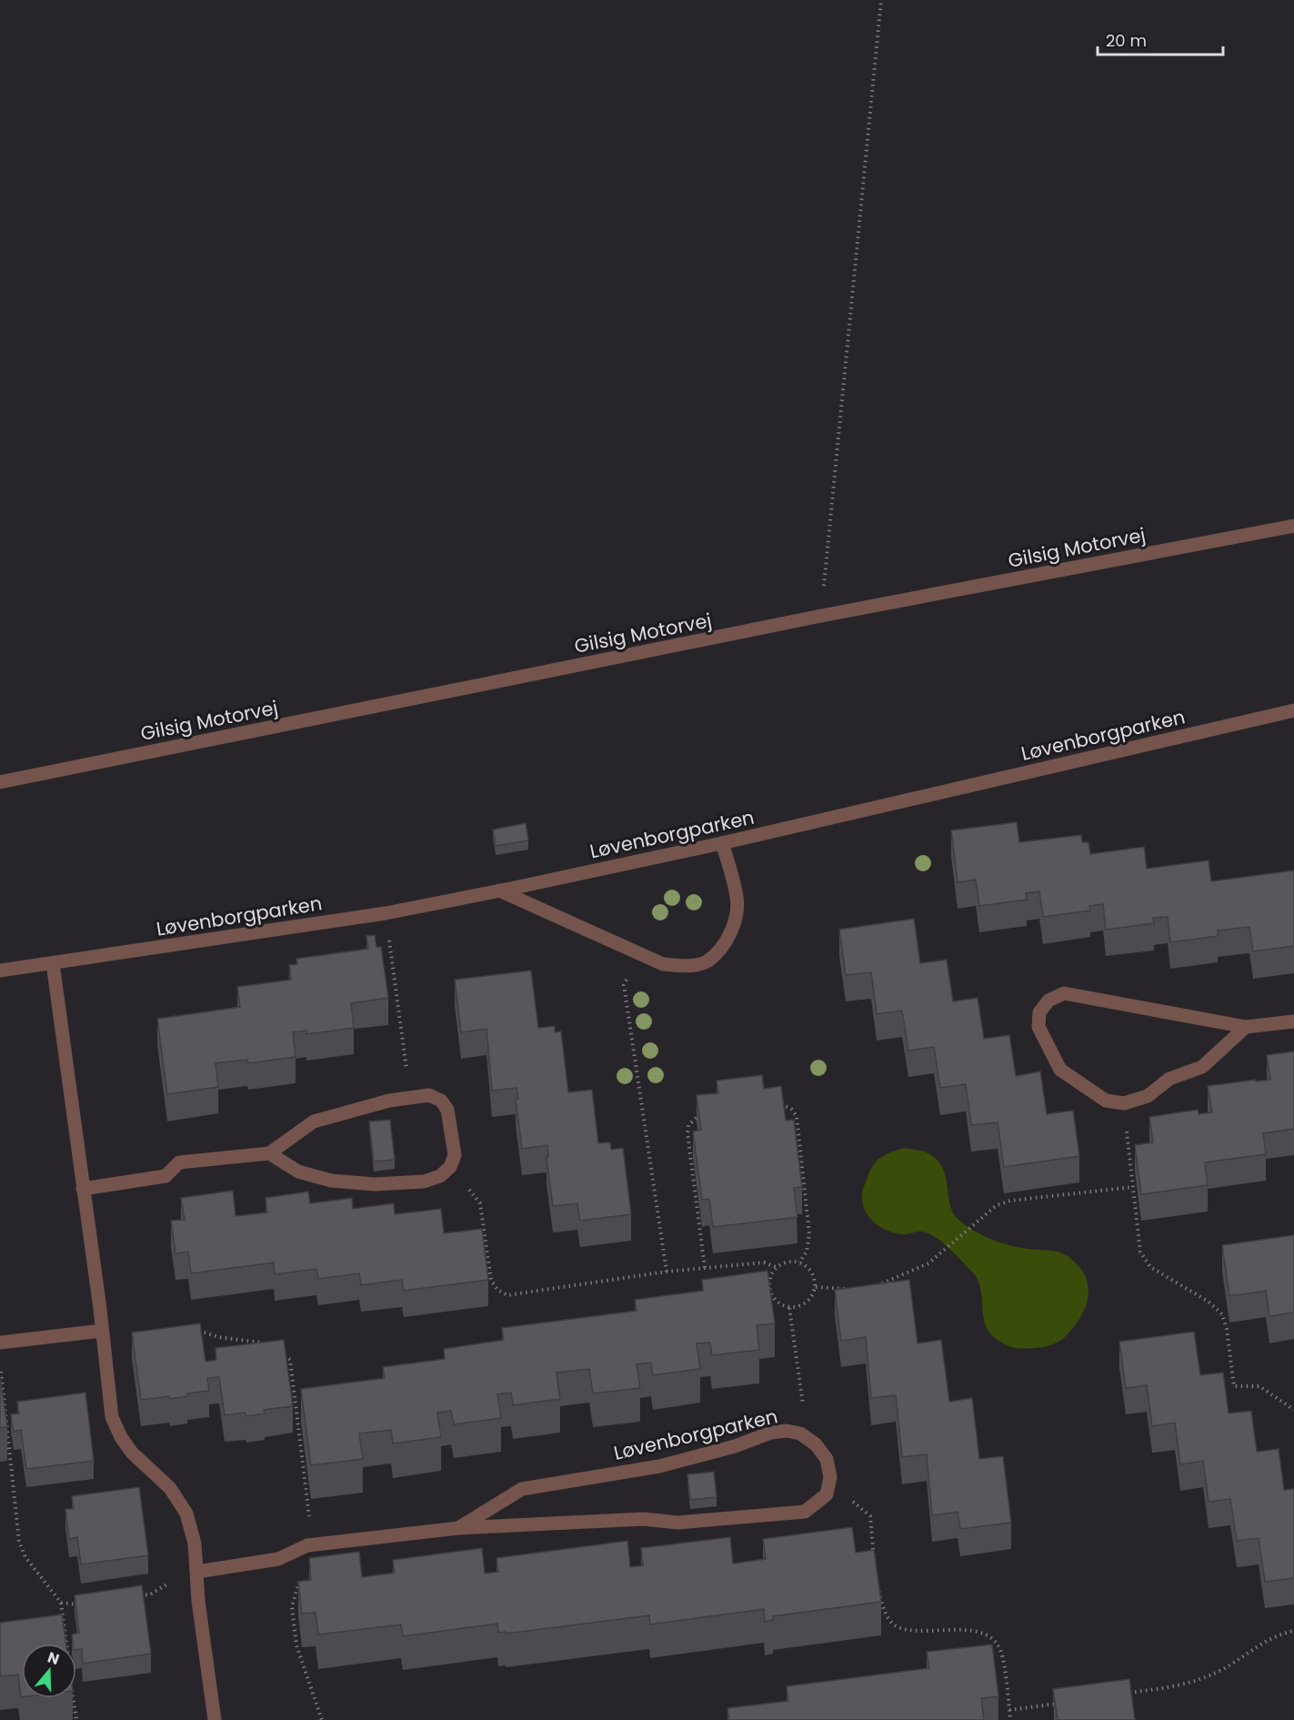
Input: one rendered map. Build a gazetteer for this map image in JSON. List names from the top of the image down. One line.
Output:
{"streets":{"street":["Gilsig Motorvej","Løvenborgparken"]},"scale_bar":"20 m","north":"top"}
